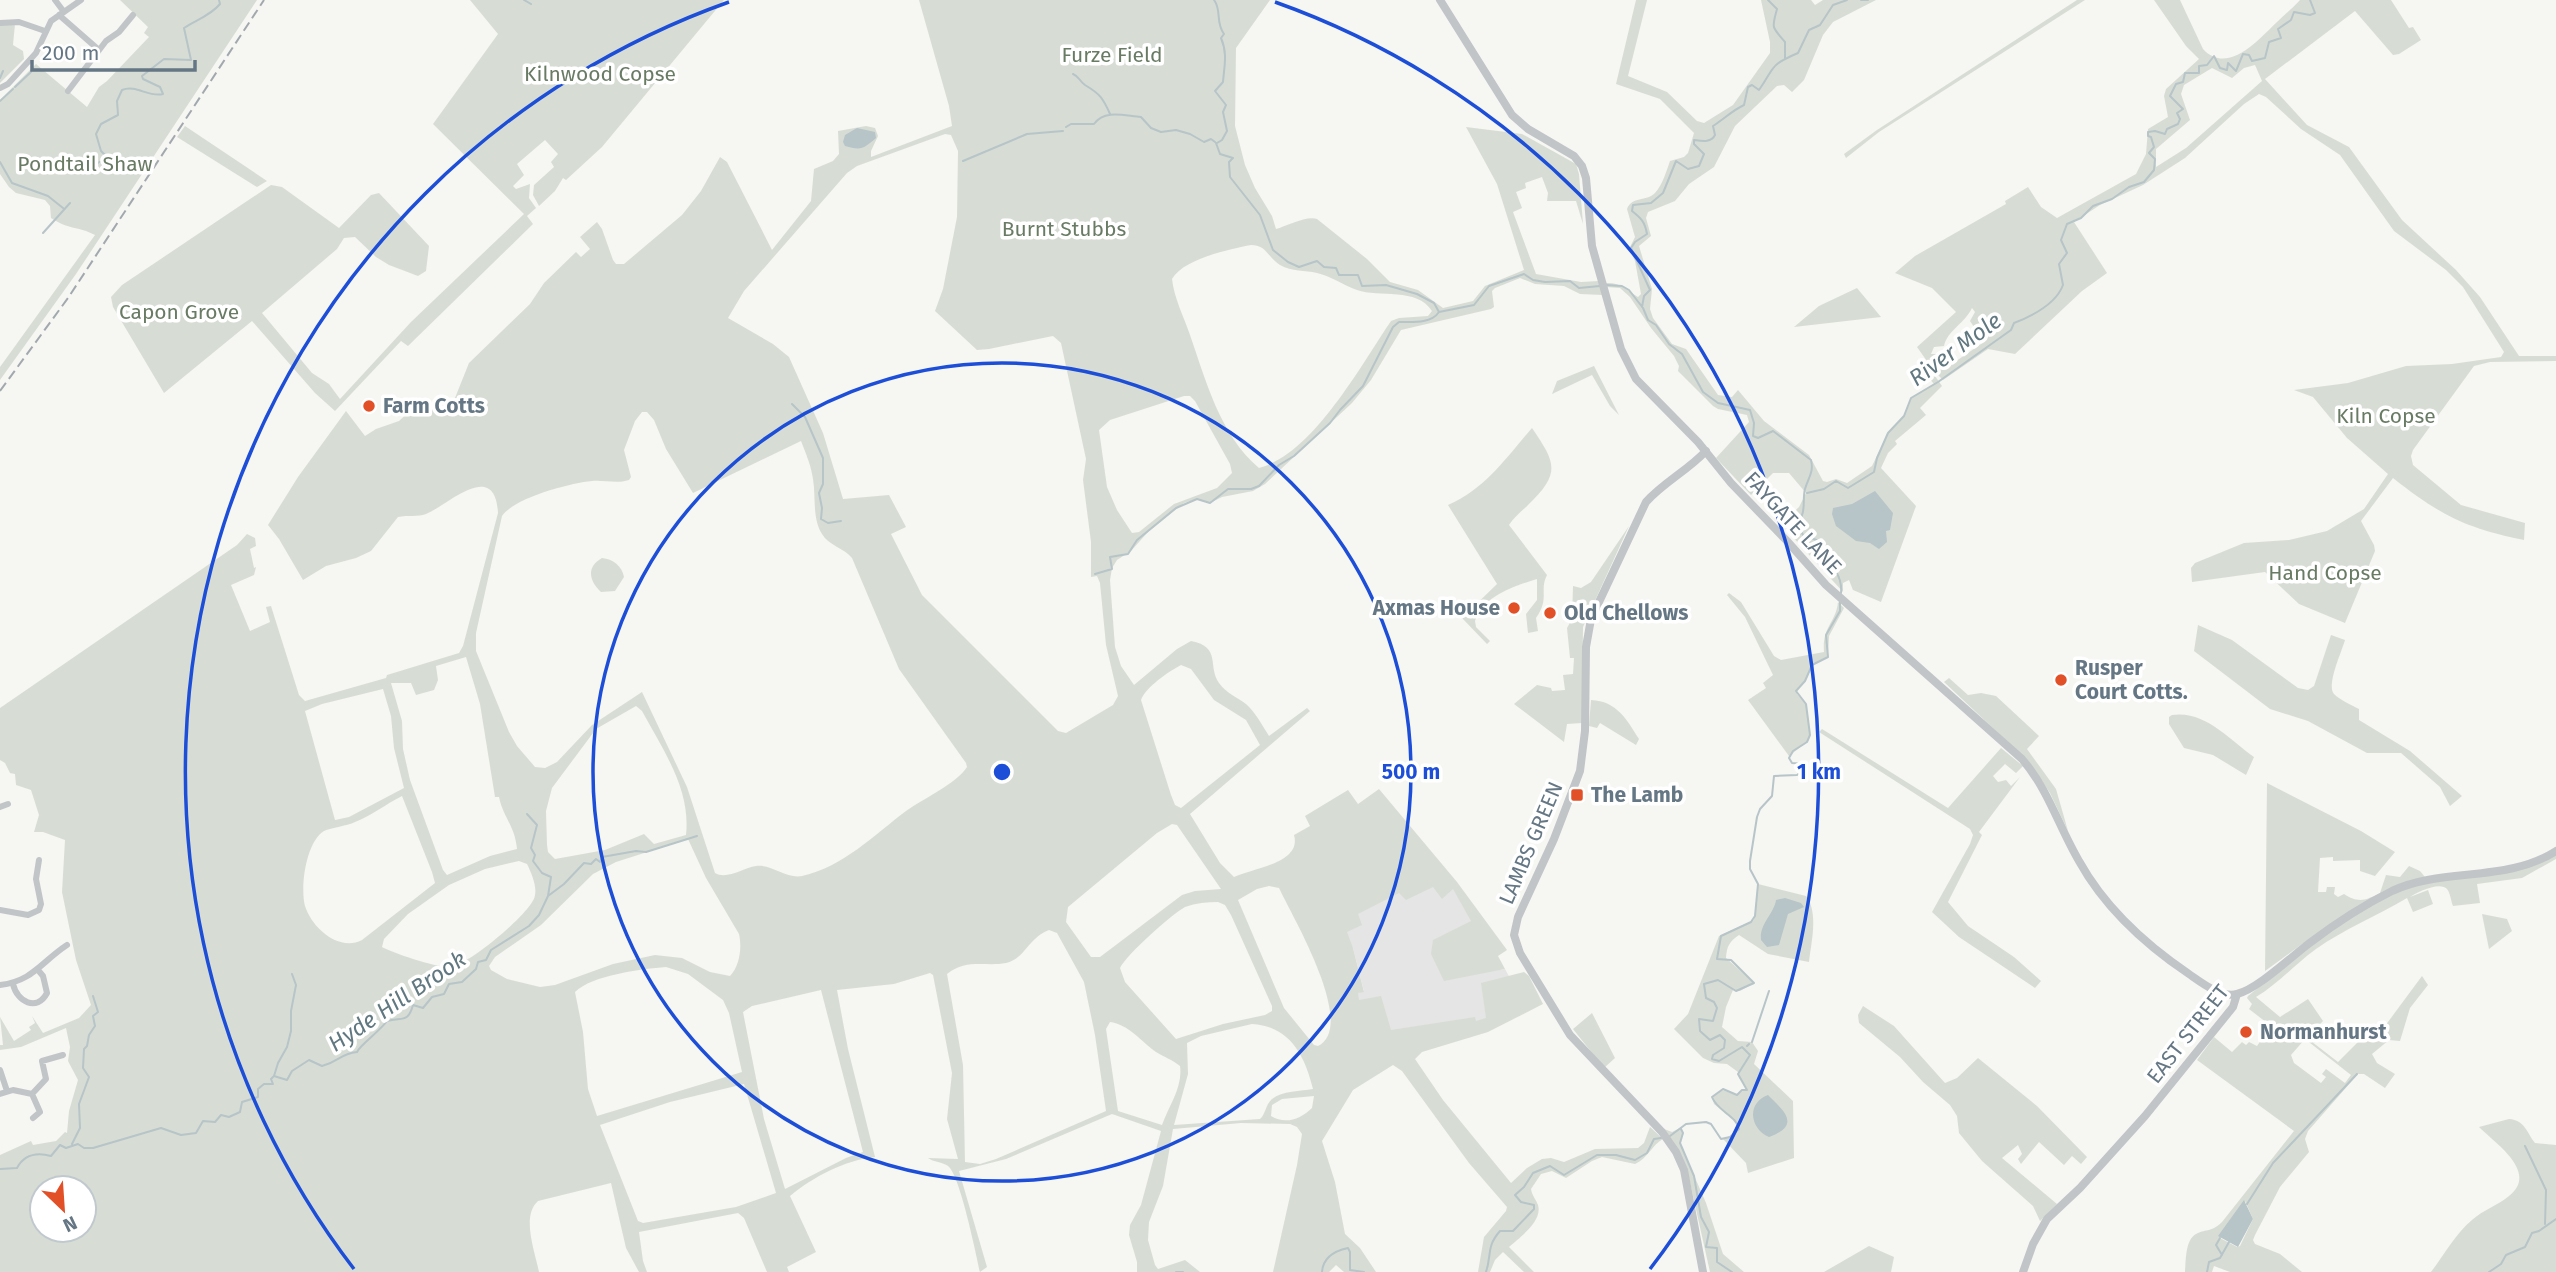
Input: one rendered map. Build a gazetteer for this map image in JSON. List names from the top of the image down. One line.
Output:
{"streets":{"street":["FAYGATE LANE","LAMBS GREEN","EAST STREET"]},"crossings":[["FAYGATE LANE","LAMBS GREEN"],["FAYGATE LANE","EAST STREET"]],"water":["River Mole","Hyde Hill Brook"],"parks":["Furze Field","Kilnwood Copse","Pondtail Shaw","Burnt Stubbs","Capon Grove","Kiln Copse","Hand Copse"],"places":{"other":["Farm Cotts","Axmas House","Old Chellows","Rusper Court Cotts.","Normanhurst"],"transit":["The Lamb"]},"scale_bar":"200 m","north":"bottom right","rings":["500 m","1 km"]}
